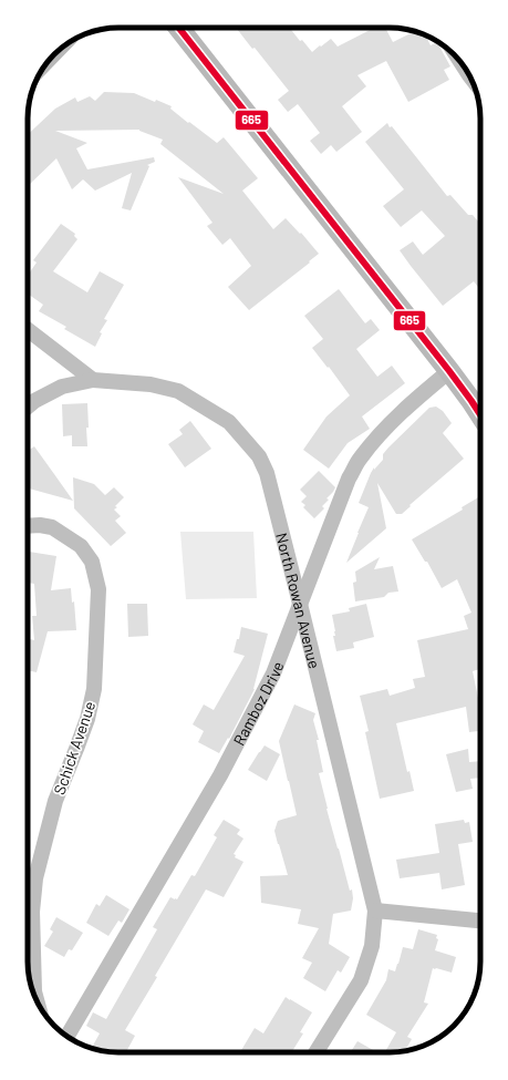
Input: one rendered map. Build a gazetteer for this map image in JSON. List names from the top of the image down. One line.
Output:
{"streets":{"street":["North Rowan Avenue","Ramboz Drive","Schick Avenue"]},"crossings":[["North Rowan Avenue","Ramboz Drive"]],"lines":["transit line 665"]}
